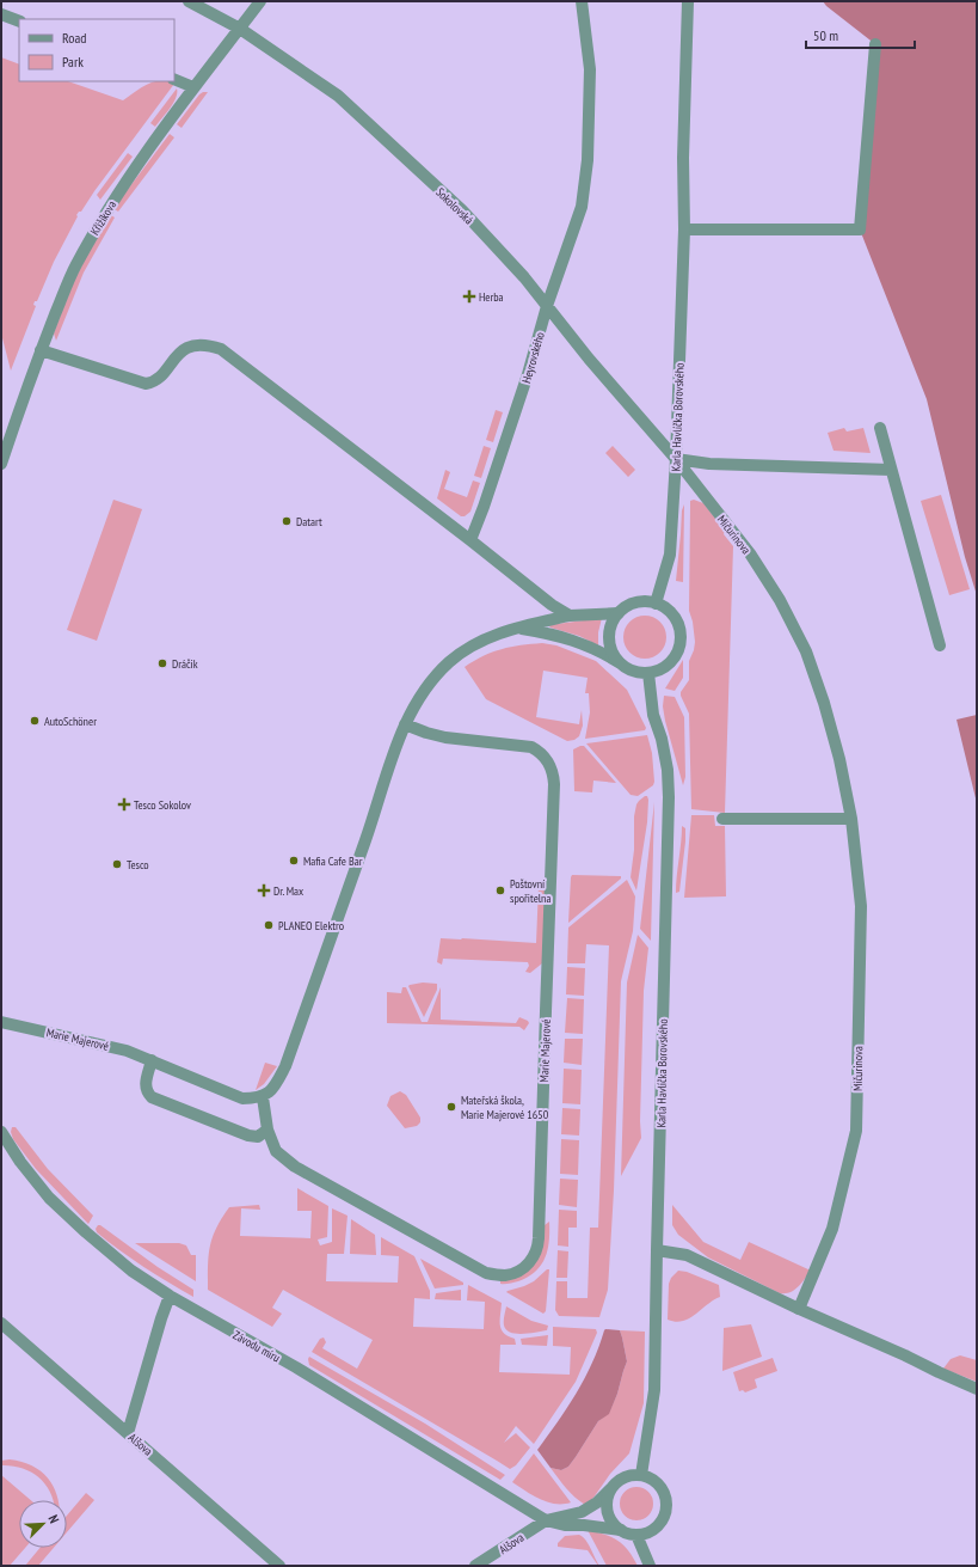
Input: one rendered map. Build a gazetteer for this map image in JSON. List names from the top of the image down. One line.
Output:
{"streets":{"street":["Sokolovská","Křižíkova","Heyrovského","Karla Havlíčka Borovského","Mičurinova","Marie Majerové","Závodu míru","Alšova"]},"crossings":[["Sokolovská","Křižíkova"],["Sokolovská","Heyrovského"],["Sokolovská","Karla Havlíčka Borovského"],["Sokolovská","Mičurinova"],["Karla Havlíčka Borovského","Mičurinova"],["Karla Havlíčka Borovského","Závodu míru"],["Závodu míru","Alšova"]],"places":{"health":["Herba","Tesco Sokolov","Dr. Max"],"other":["Datart","Dráčik","AutoSchöner","Mafia Cafe Bar","Tesco","Poštovní spořitelna","PLANEO Elektro","Mateřská škola, Marie Majerové 1650"]},"legend":["Road","Park"],"scale_bar":"50 m","north":"top right"}
